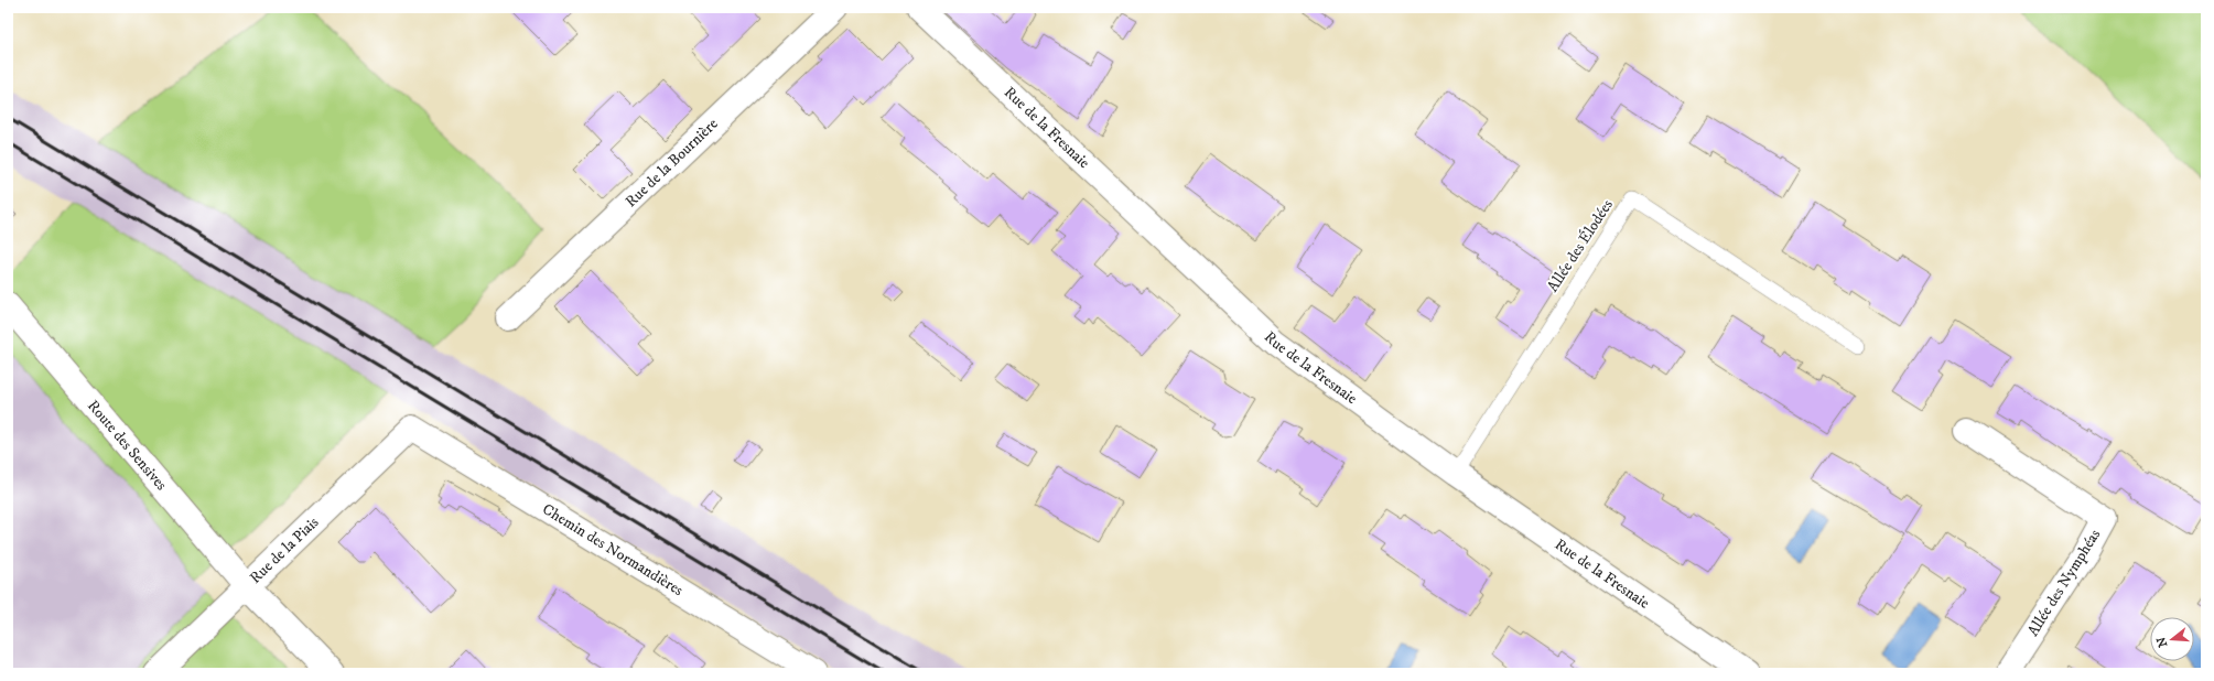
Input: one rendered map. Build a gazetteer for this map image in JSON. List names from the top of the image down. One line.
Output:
{"streets":{"street":["Rue de la Fresnaie","Rue de la Bournière","Route des Sensives","Rue de la Piais","Chemin des Normandières","Allée des Nymphéas"],"lane":["Allée des Élodées"]},"crossings":[["Rue de la Fresnaie","Allée des Élodées"],["Route des Sensives","Rue de la Piais"],["Rue de la Piais","Chemin des Normandières"]],"north":"left"}
